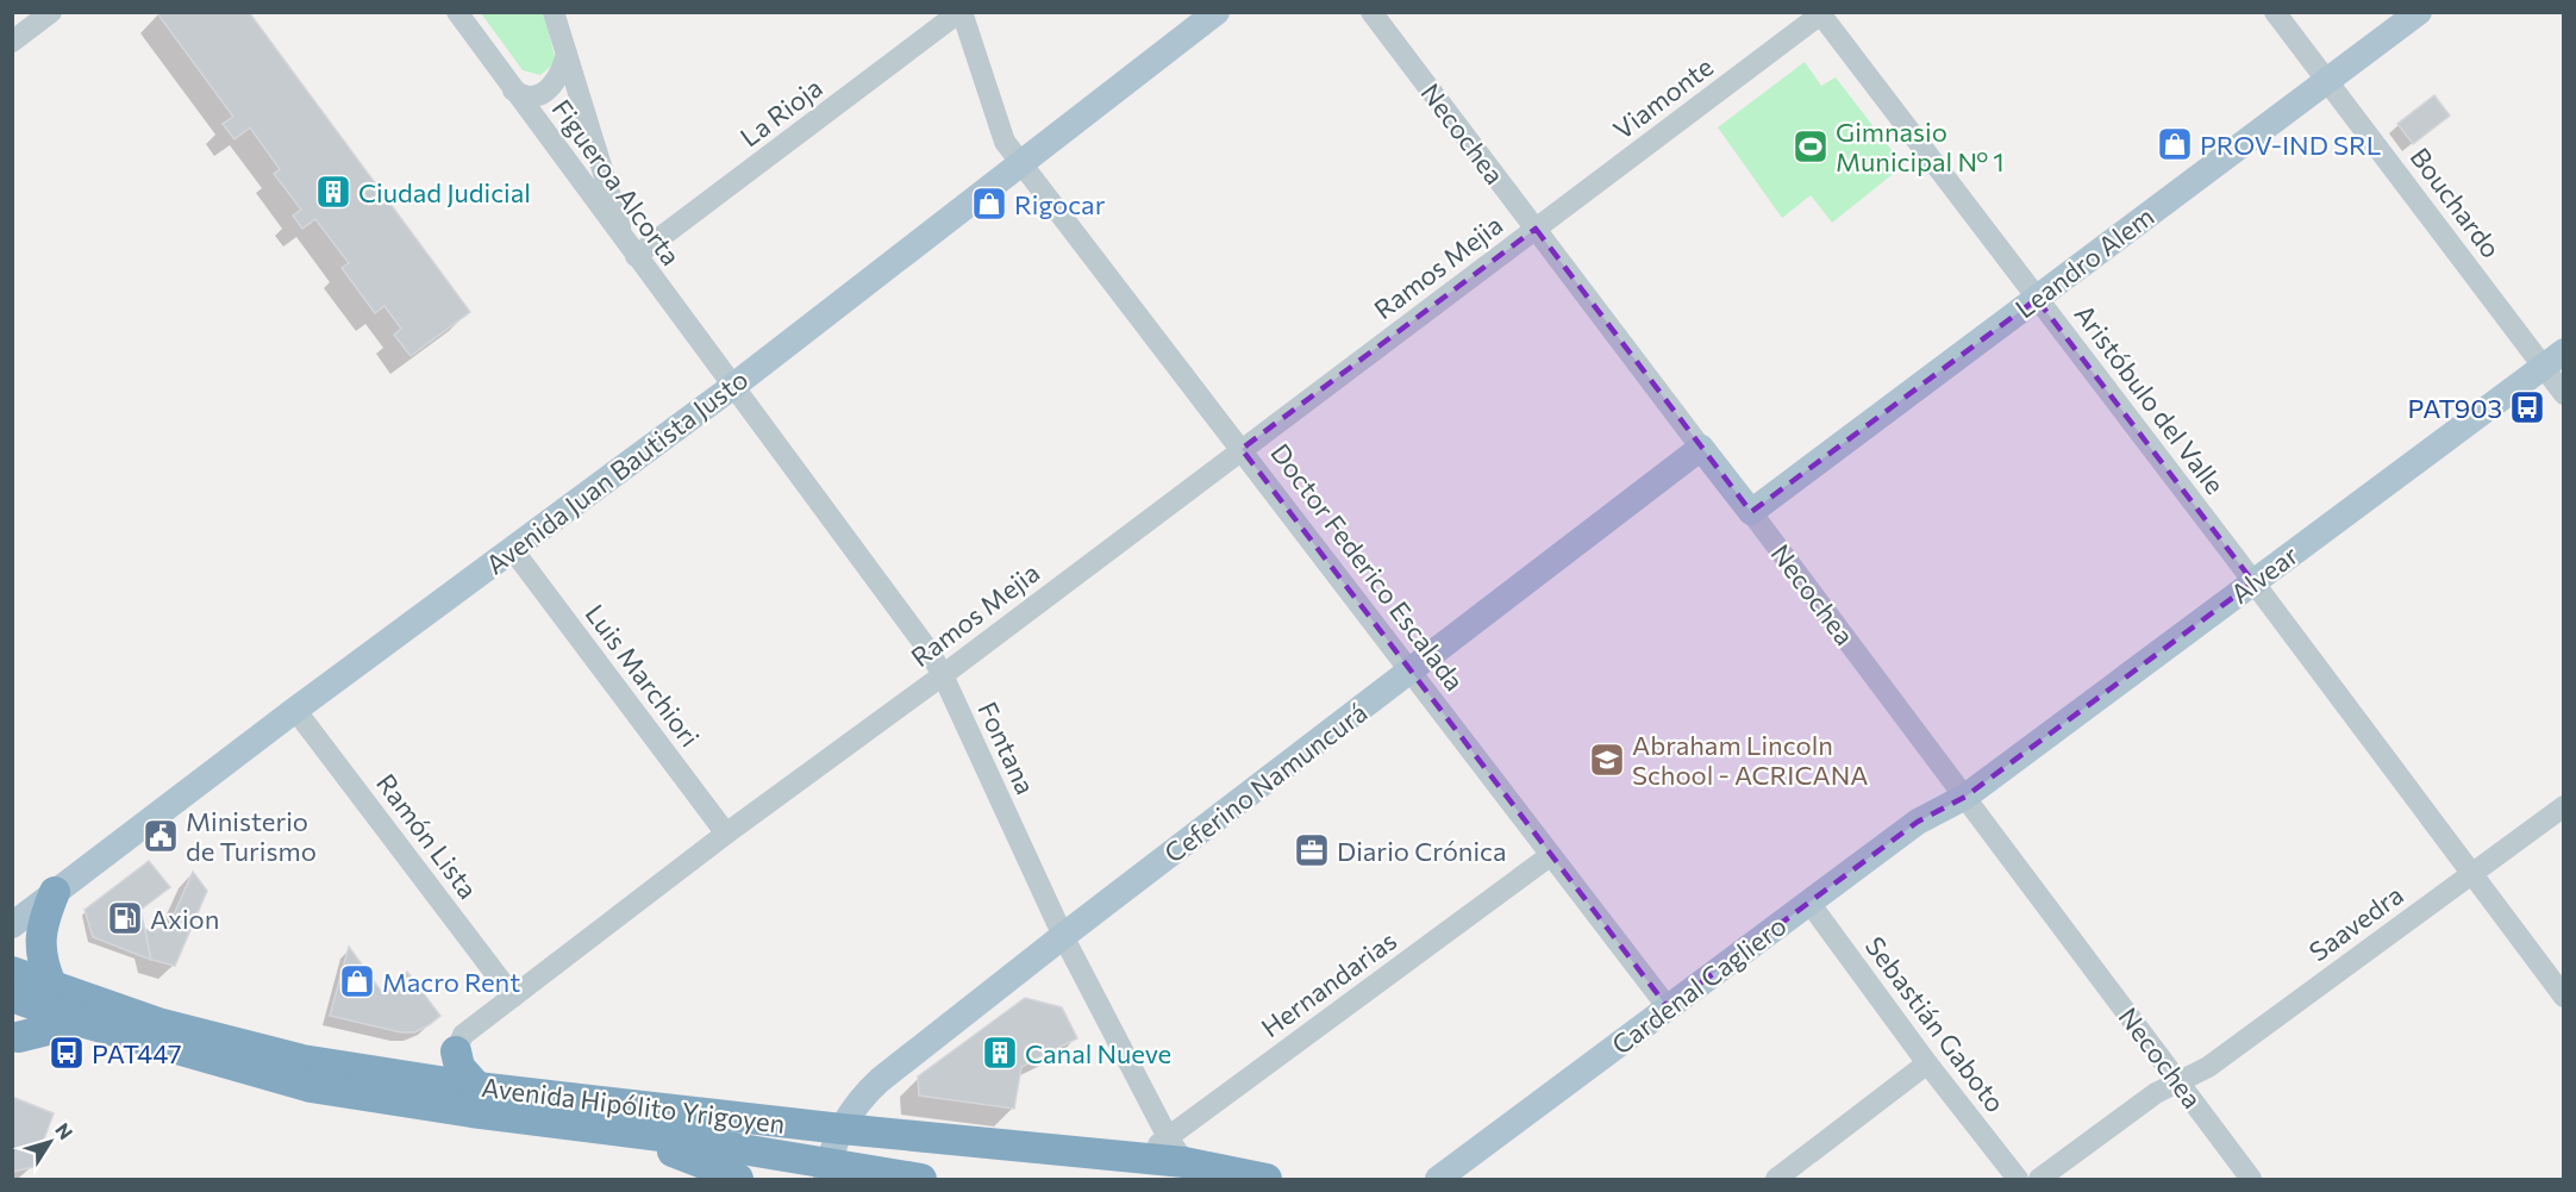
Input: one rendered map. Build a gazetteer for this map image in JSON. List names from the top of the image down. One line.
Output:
{"streets":{"highway":["Avenida Hipólito Yrigoyen"],"main road":["Necochea","Leandro Alem","Avenida Juan Bautista Justo","Alvear","Ceferino Namuncurá","Cardenal Cagliero"],"street":["Viamonte","La Rioja","Figueroa Alcorta","Bouchardo","Ramos Mejia","Aristóbulo del Valle","Doctor Federico Escalada","Luis Marchiori","Fontana","Ramón Lista","Saavedra","Hernandarias","Sebastián Gaboto"]},"crossings":[["Viamonte","Necochea"],["Viamonte","Ramos Mejia"],["Viamonte","Aristóbulo del Valle"],["La Rioja","Figueroa Alcorta"],["La Rioja","Doctor Federico Escalada"],["Necochea","Leandro Alem"],["Necochea","Ramos Mejia"],["Necochea","Alvear"],["Necochea","Ceferino Namuncurá"],["Necochea","Saavedra"],["Necochea","Cardenal Cagliero"],["Figueroa Alcorta","Avenida Juan Bautista Justo"],["Figueroa Alcorta","Fontana"],["Bouchardo","Leandro Alem"],["Bouchardo","Alvear"],["Leandro Alem","Aristóbulo del Valle"],["Ramos Mejia","Doctor Federico Escalada"],["Ramos Mejia","Luis Marchiori"],["Ramos Mejia","Fontana"],["Ramos Mejia","Ramón Lista"],["Aristóbulo del Valle","Alvear"],["Aristóbulo del Valle","Saavedra"],["Avenida Juan Bautista Justo","Doctor Federico Escalada"],["Avenida Juan Bautista Justo","Luis Marchiori"],["Avenida Juan Bautista Justo","Fontana"],["Avenida Juan Bautista Justo","Ramón Lista"],["Doctor Federico Escalada","Ceferino Namuncurá"],["Doctor Federico Escalada","Hernandarias"],["Doctor Federico Escalada","Cardenal Cagliero"],["Alvear","Cardenal Cagliero"],["Fontana","Ceferino Namuncurá"],["Fontana","Hernandarias"],["Fontana","Avenida Hipólito Yrigoyen"],["Ceferino Namuncurá","Avenida Hipólito Yrigoyen"],["Hernandarias","Avenida Hipólito Yrigoyen"],["Cardenal Cagliero","Sebastián Gaboto"]],"places":{"shop":["PROV-IND SRL","Rigocar","Macro Rent"],"sports":["Gimnasio Municipal Nº 1"],"building":["Ciudad Judicial","Canal Nueve"],"bus stop":["PAT903","PAT447"],"school or university":["Abraham Lincoln School - ACRICANA"],"public building":["Ministerio de Turismo"],"office":["Diario Crónica"],"fuel station":["Axion"]},"north":"top right"}
